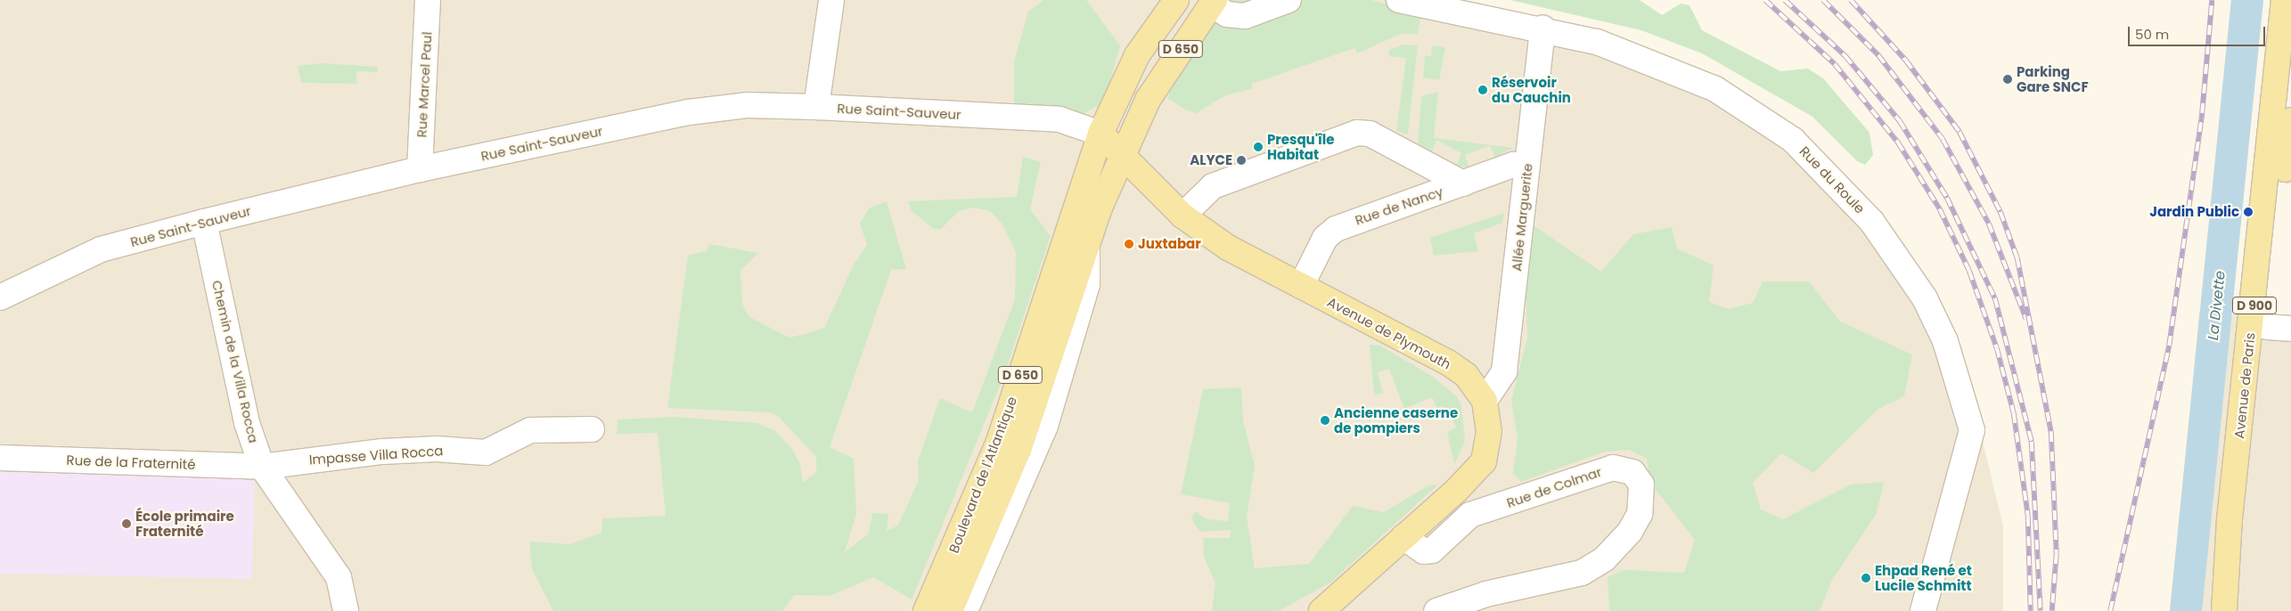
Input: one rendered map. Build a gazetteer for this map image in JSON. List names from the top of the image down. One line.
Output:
{"streets":{"main road":["D 650","D 900","Avenue de Plymouth","Avenue de Paris","Boulevard de l'Atlantique"],"street":["Rue Marcel Paul","Rue Saint-Sauveur","Rue du Roule","Rue de Nancy","Allée Marguerite","Chemin de la Villa Rocca","Impasse Villa Rocca","Rue de la Fraternité","Rue de Colmar"]},"crossings":[["D 650","Rue Saint-Sauveur"],["D 650","Avenue de Plymouth"],["D 650","Boulevard de l'Atlantique"],["Rue Marcel Paul","Rue Saint-Sauveur"],["Rue Saint-Sauveur","Avenue de Plymouth"],["Rue Saint-Sauveur","Chemin de la Villa Rocca"],["Rue Saint-Sauveur","Boulevard de l'Atlantique"],["Rue du Roule","Allée Marguerite"],["Rue de Nancy","Allée Marguerite"],["Rue de Nancy","Avenue de Plymouth"],["Allée Marguerite","Avenue de Plymouth"],["Avenue de Plymouth","Boulevard de l'Atlantique"],["Avenue de Plymouth","Rue de Colmar"],["Chemin de la Villa Rocca","Impasse Villa Rocca"],["Chemin de la Villa Rocca","Rue de la Fraternité"],["Impasse Villa Rocca","Rue de la Fraternité"]],"water":["La Divette"],"places":["Parking Gare SNCF","Réservoir du Cauchin","Presqu'île Habitat","ALYCE","Jardin Public","Juxtabar","Ancienne caserne de pompiers","École primaire Fraternité","Ehpad René et Lucile Schmitt"],"scale_bar":"50 m"}
